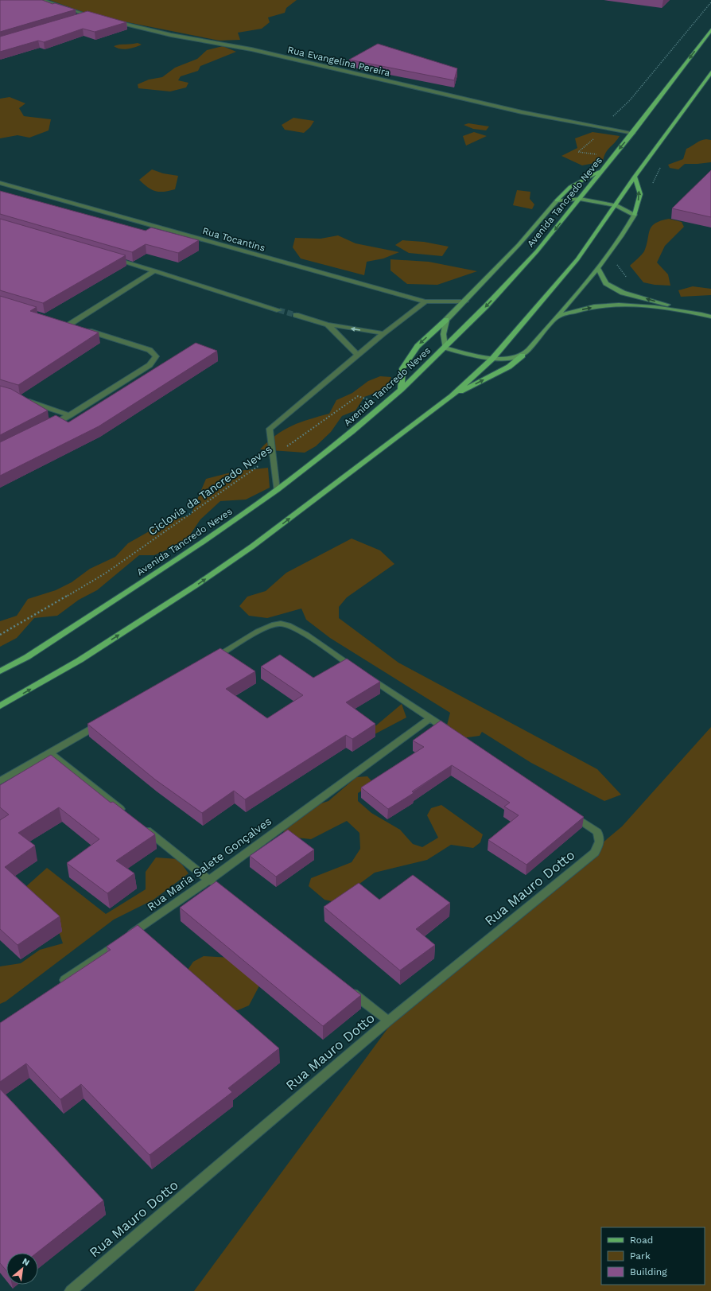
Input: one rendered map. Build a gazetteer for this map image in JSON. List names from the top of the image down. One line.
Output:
{"streets":{"main road":["Avenida Tancredo Neves"],"street":["Rua Evangelina Pereira","Rua Tocantins","Rua Maria Salete Gonçalves","Rua Mauro Dotto"],"path":["Ciclovia da Tancredo Neves"]},"crossings":[["Rua Evangelina Pereira","Avenida Tancredo Neves"],["Avenida Tancredo Neves","Ciclovia da Tancredo Neves"]],"legend":["Road","Park","Building"],"north":"top right"}
